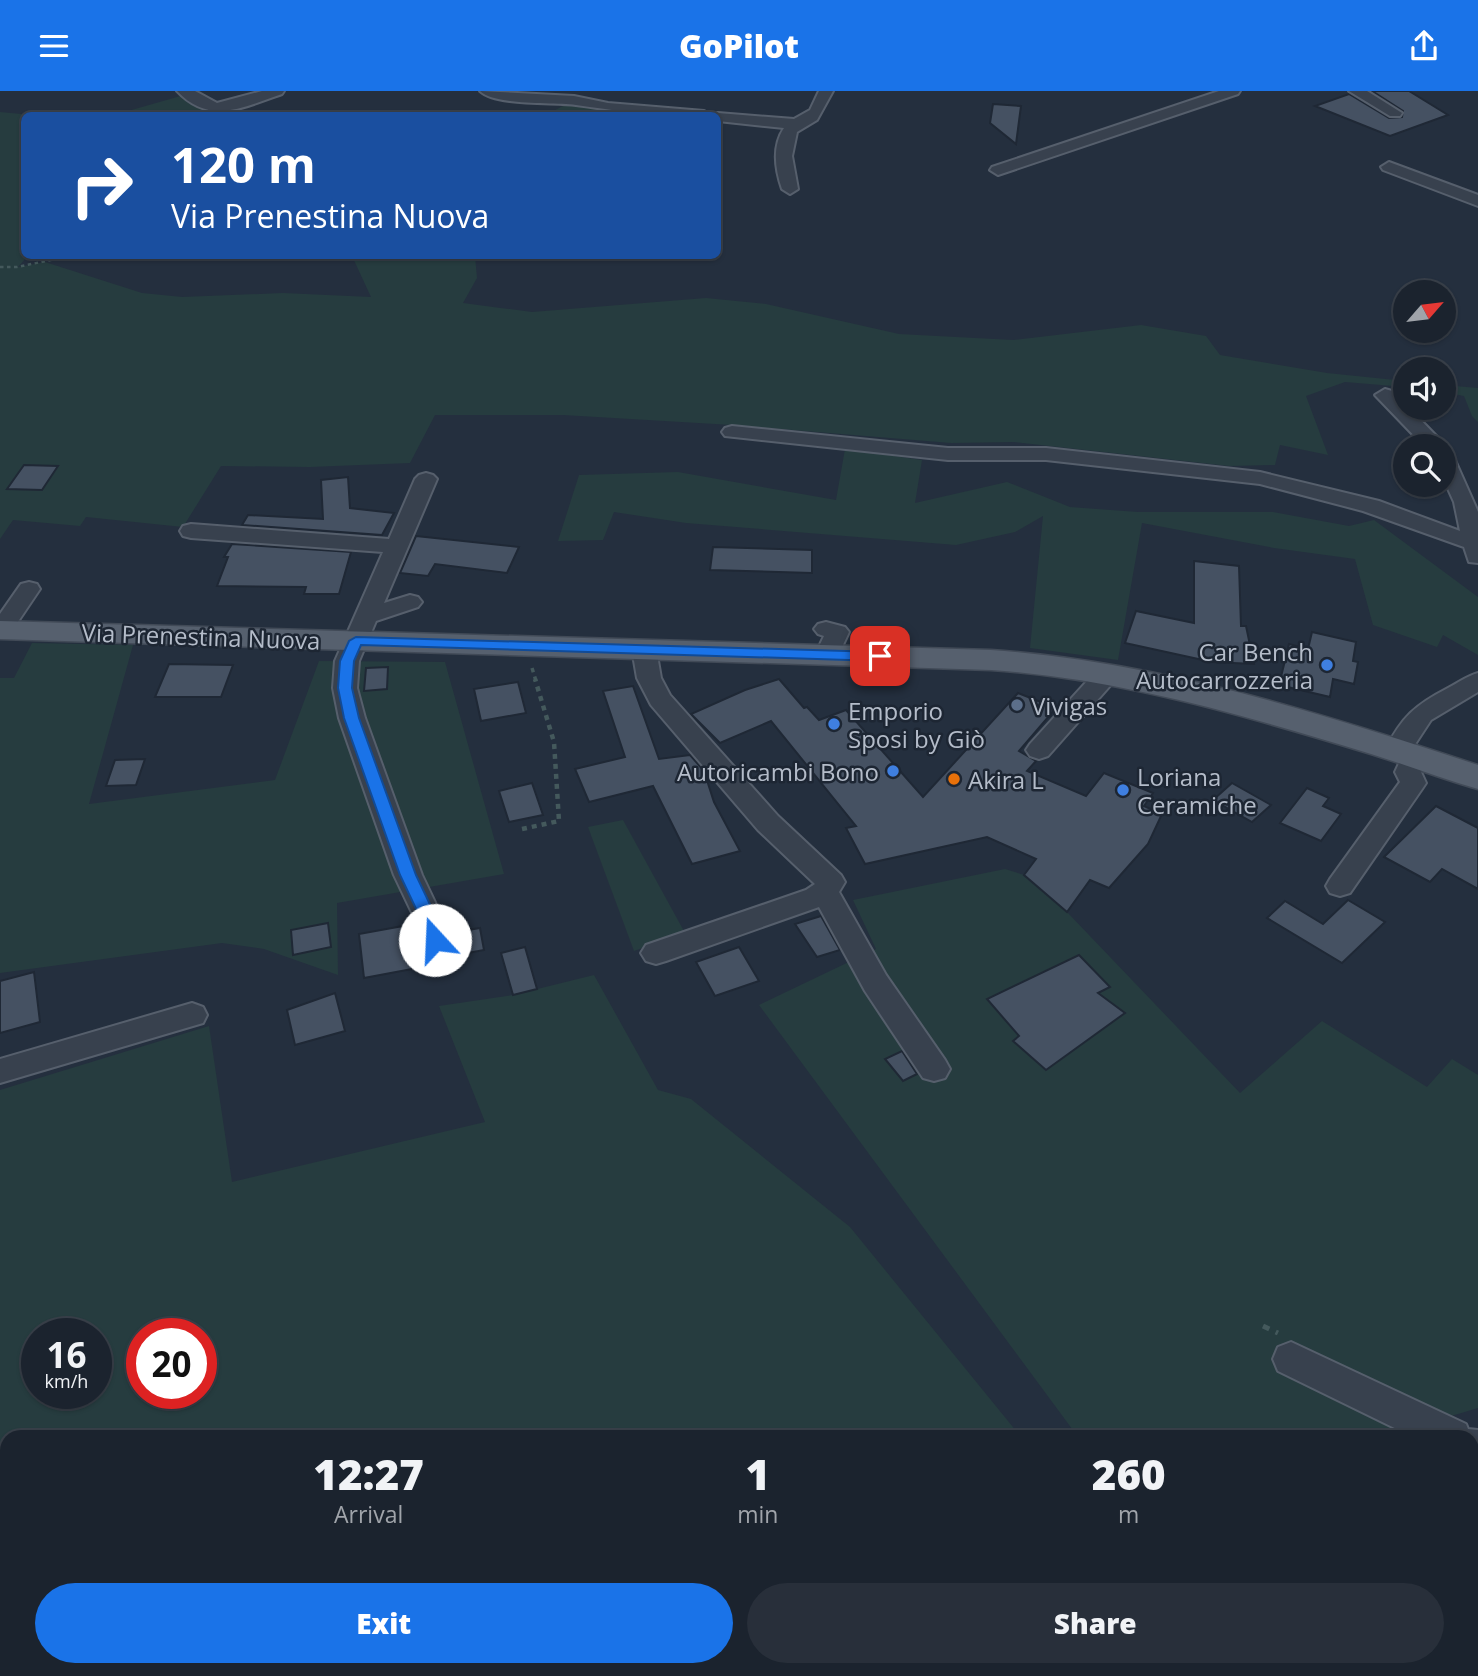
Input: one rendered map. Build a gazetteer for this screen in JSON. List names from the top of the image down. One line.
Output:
{"streets":{"main road":["Via Prenestina Nuova"]},"places":["Car Bench Autocarrozzeria","Vivigas","Emporio Sposi by Giò","Autoricambi Bono","Akira L","Loriana Ceramiche"],"north":"top right","page":{"header":"GoPilot","turn":["120 m","Via Prenestina Nuova"],"speed":"16 km/h","limit":"20","eta":["12:27","Arrival","1","min","260","m"],"buttons":["Exit","Share"]}}
